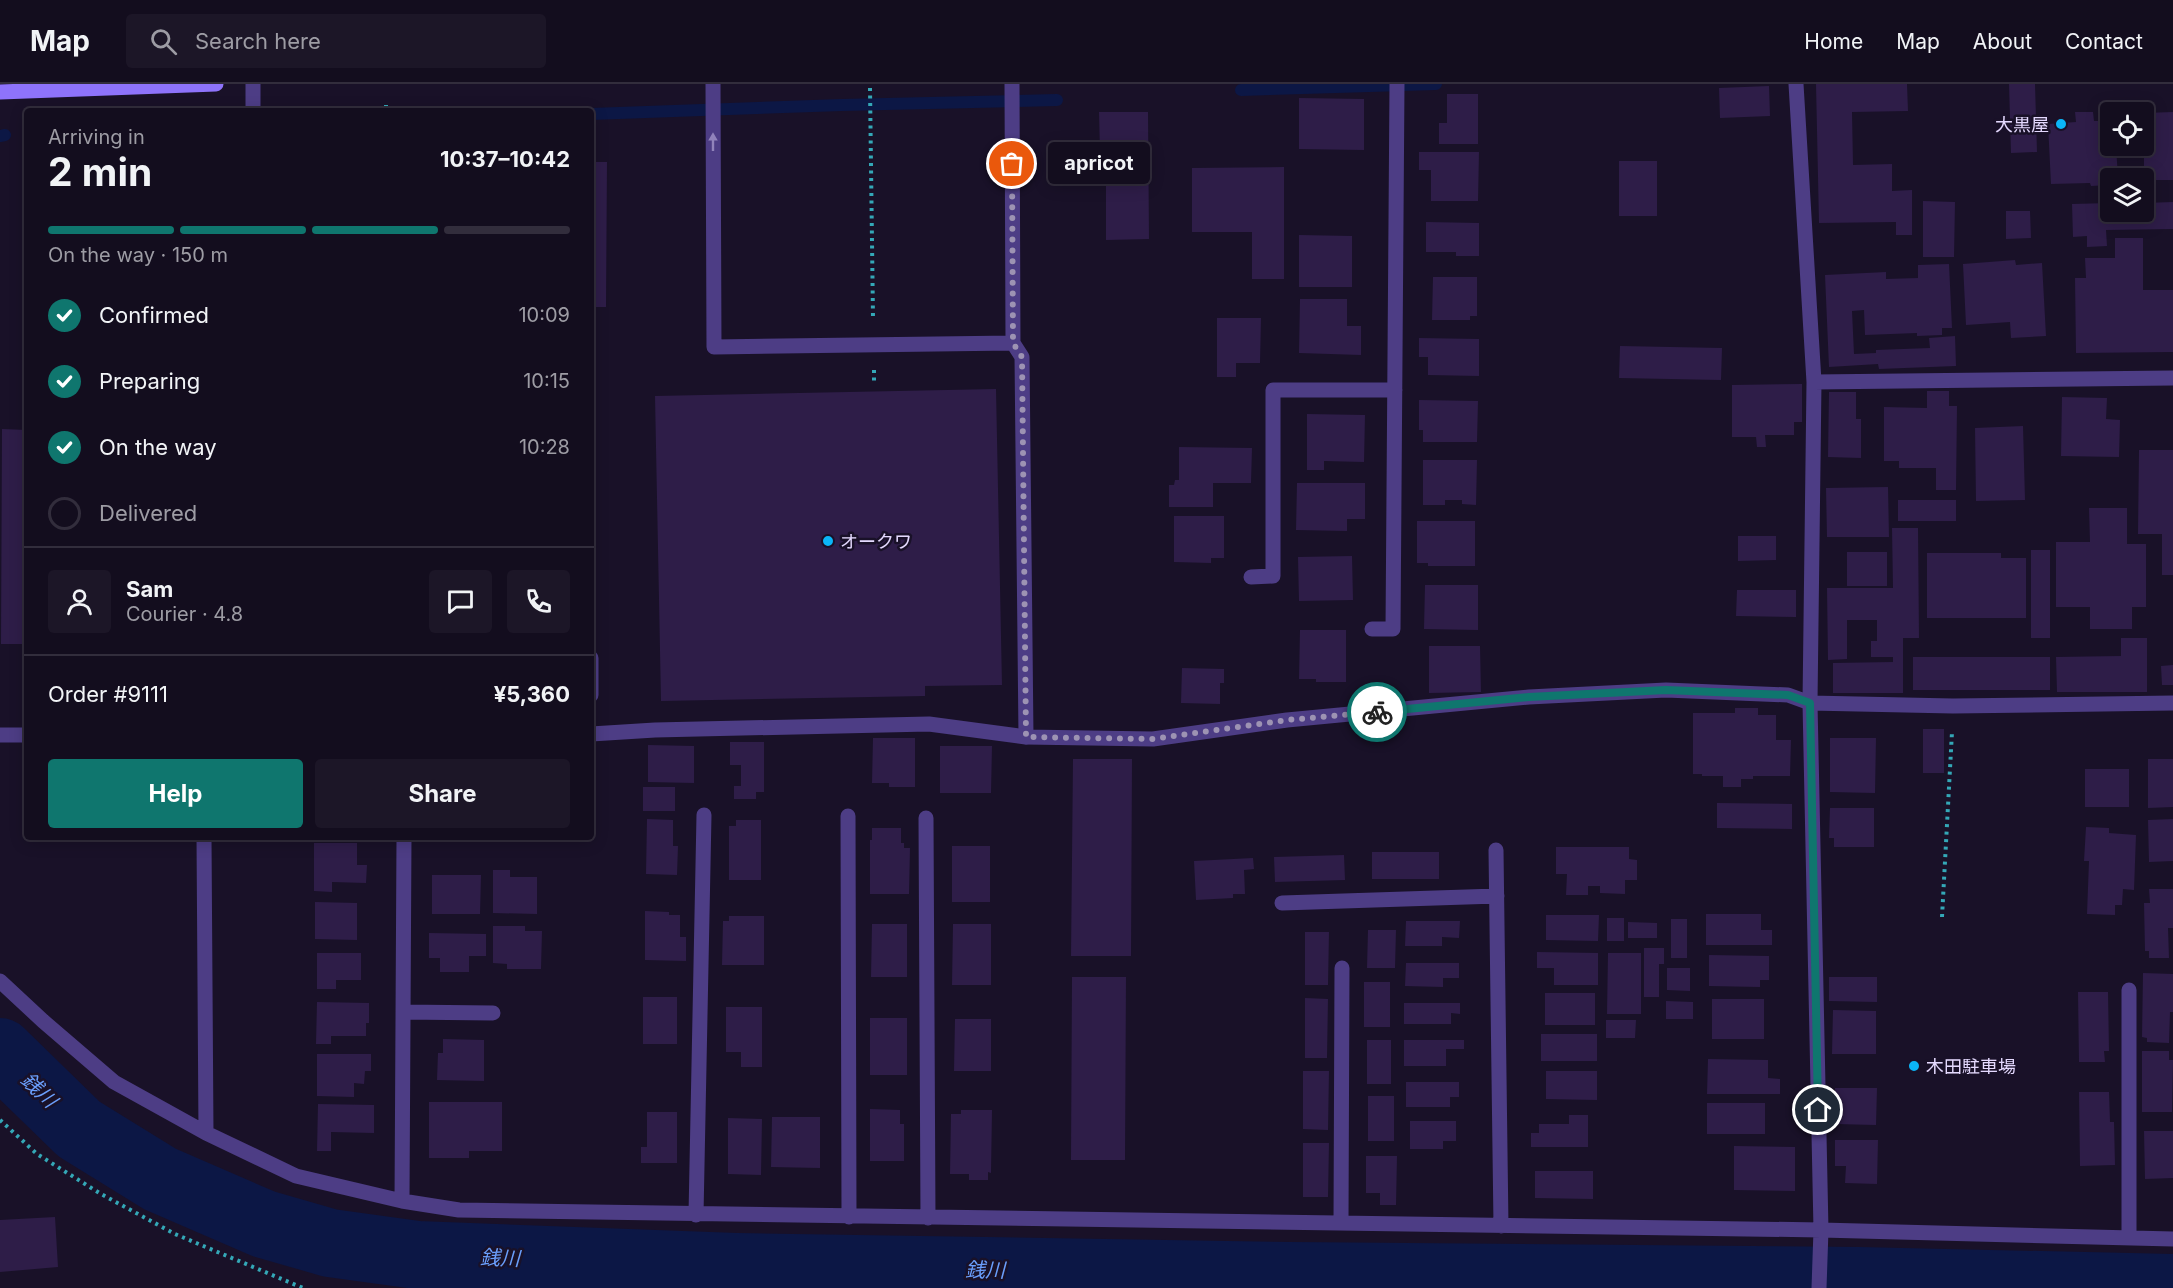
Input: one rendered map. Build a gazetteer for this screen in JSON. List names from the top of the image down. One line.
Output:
{"water":["銭川"],"places":["大黒屋","apricot","オークワ","木田駐車場"],"page":{"header":"Map","search":"Search here","nav":["Home","Map","About","Contact"],"heading":["2 min","Arriving in","10:37–10:42"],"panel":["Sam","Courier · 4.8","Order #9111","¥5,360"],"bubble":"apricot","bar":"On the way · 150 m","list":[["Confirmed","10:09"],["Preparing","10:15"],["On the way","10:28"],"Delivered"],"buttons":["Help","Share"]}}
